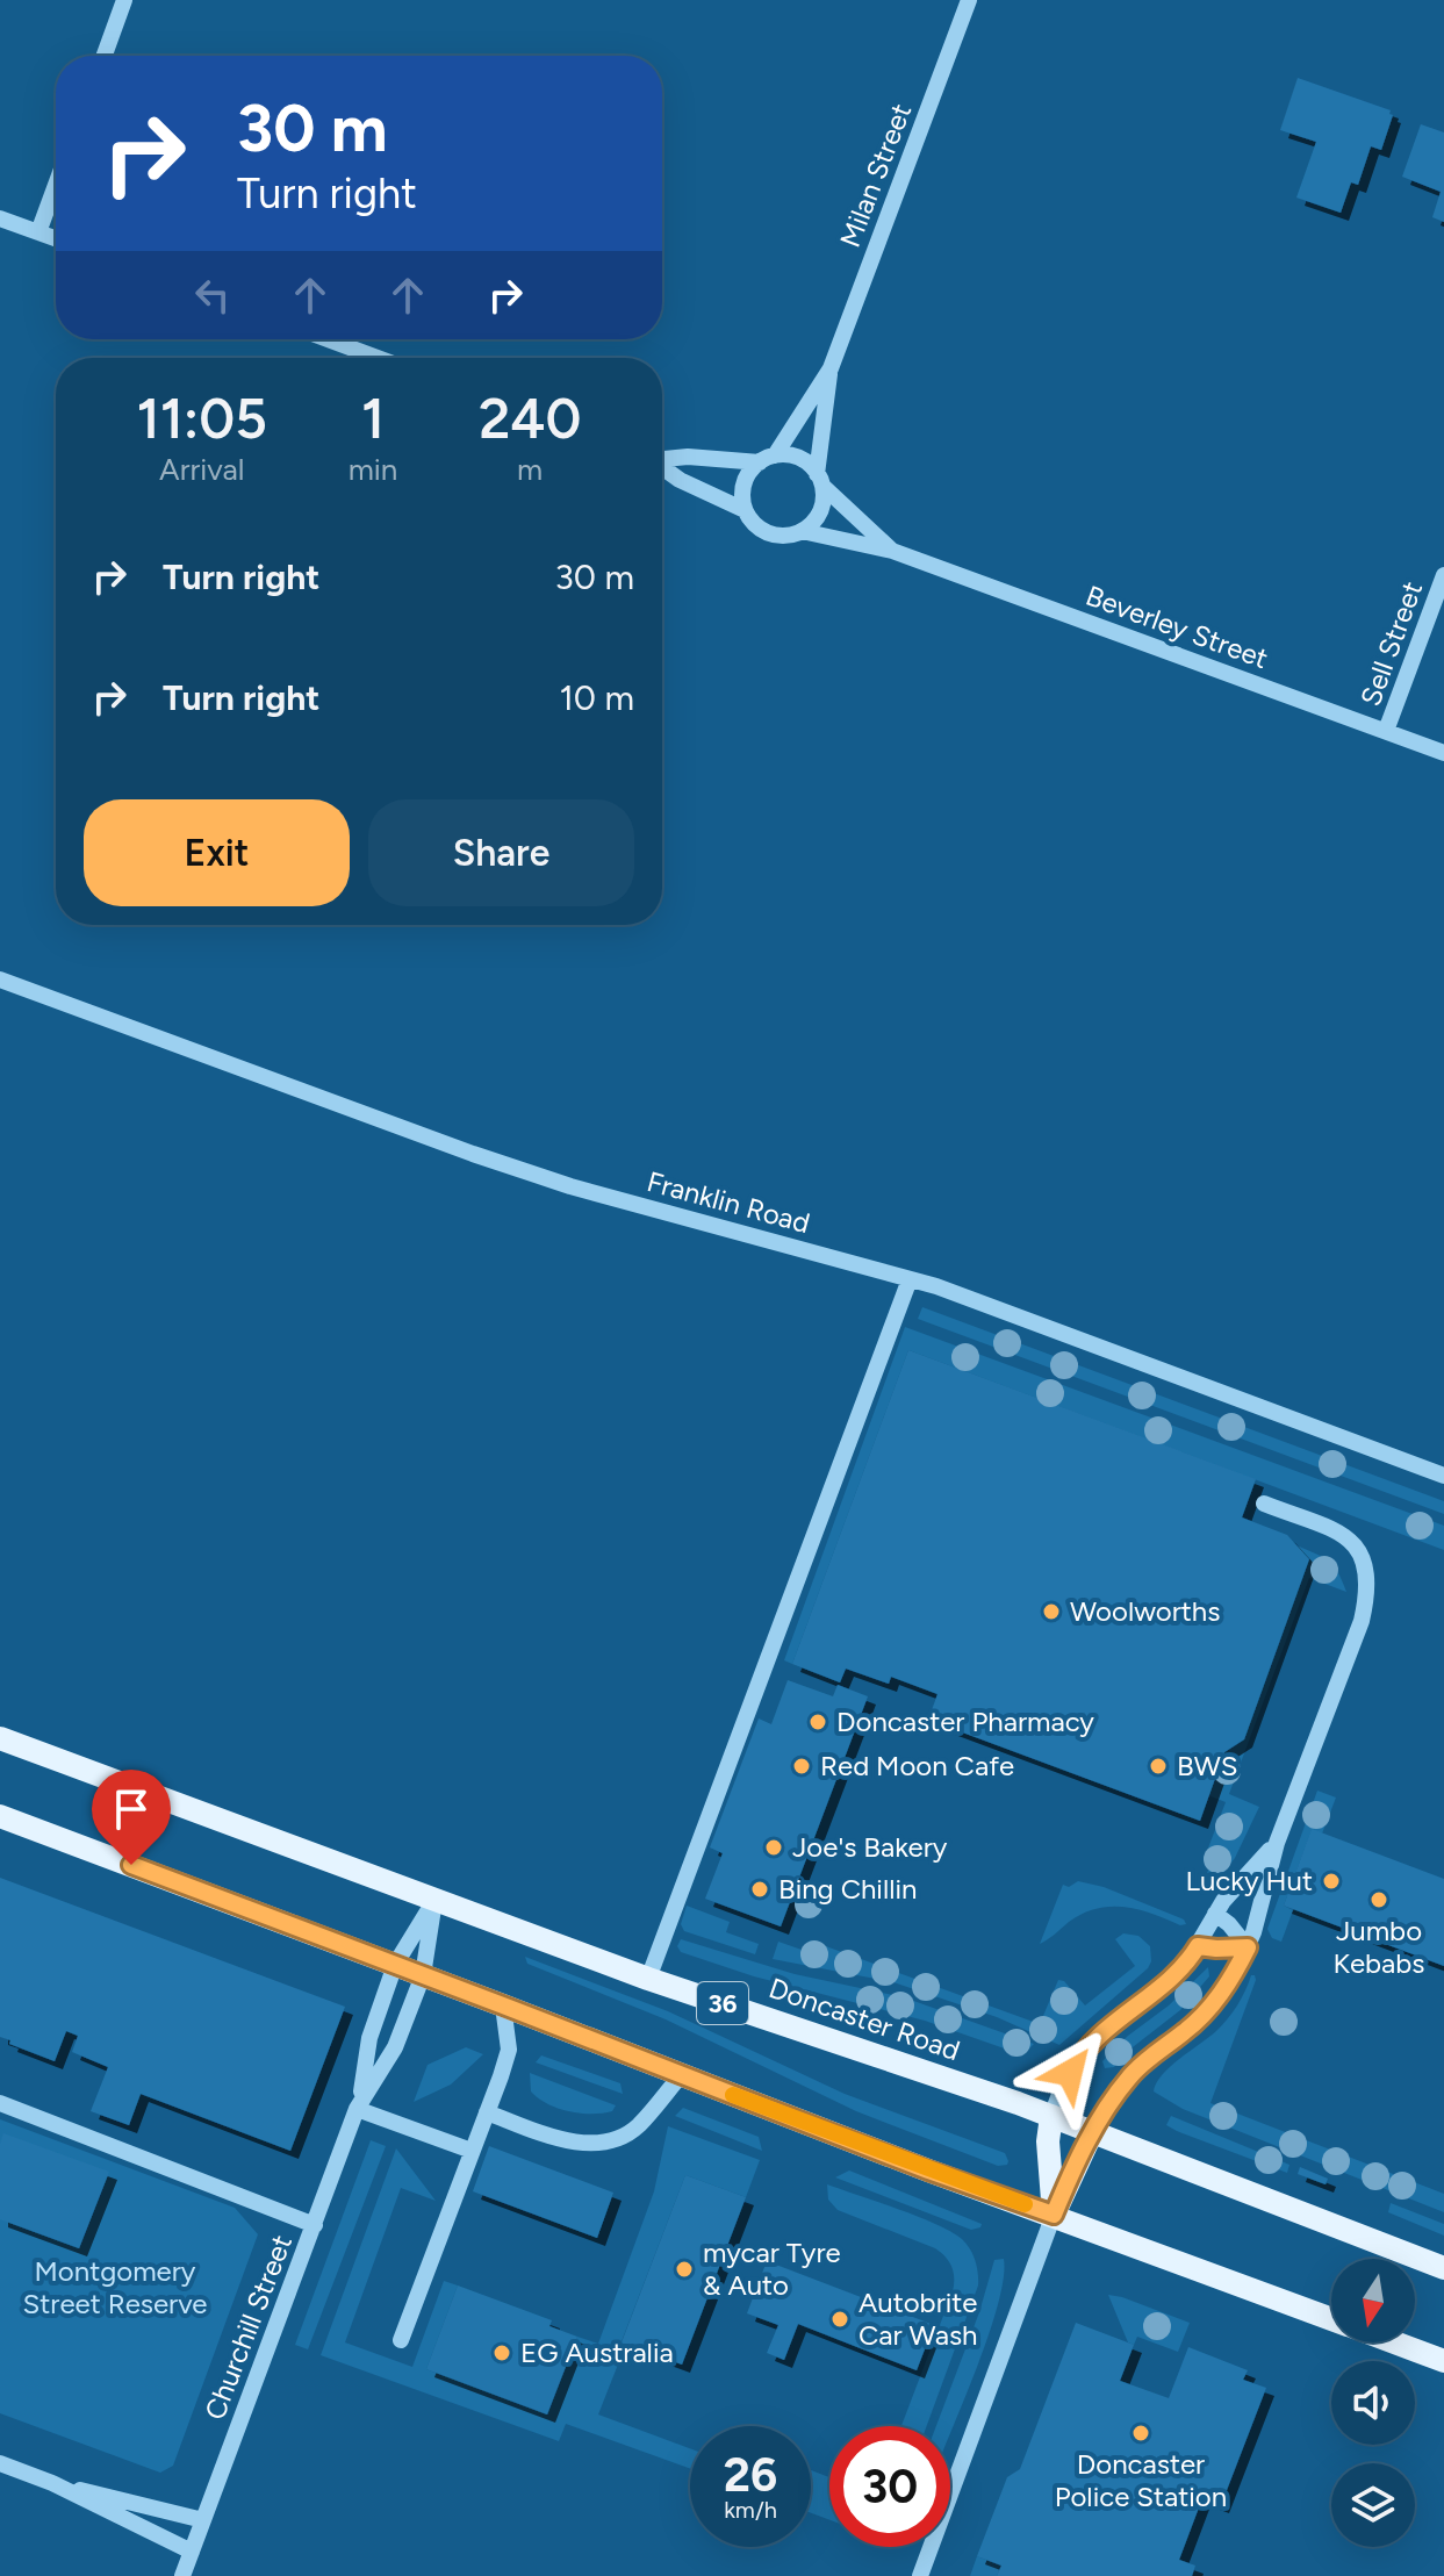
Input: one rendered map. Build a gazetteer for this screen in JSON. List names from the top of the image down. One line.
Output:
{"streets":{"main road":["36","Doncaster Road"],"street":["Milan Street","Beverley Street","Sell Street","Franklin Road","Churchill Street"]},"crossings":[["Milan Street","Beverley Street"],["Beverley Street","Sell Street"],["Doncaster Road","Churchill Street"]],"parks":["Montgomery Street Reserve"],"places":["Woolworths","Doncaster Pharmacy","Red Moon Cafe","BWS","Joe's Bakery","Lucky Hut","Bing Chillin","Jumbo Kebabs","mycar Tyre & Auto","Autobrite Car Wash","EG Australia","Doncaster Police Station"],"north":"bottom","page":{"turn":["30 m","Turn right"],"eta":["11:05","Arrival","1","min","240","m"],"list":[{"name":"Turn right","value":"30 m"},{"name":"Turn right","value":"10 m"}],"buttons":["Exit","Share"],"speed":"26 km/h","limit":"30"}}
